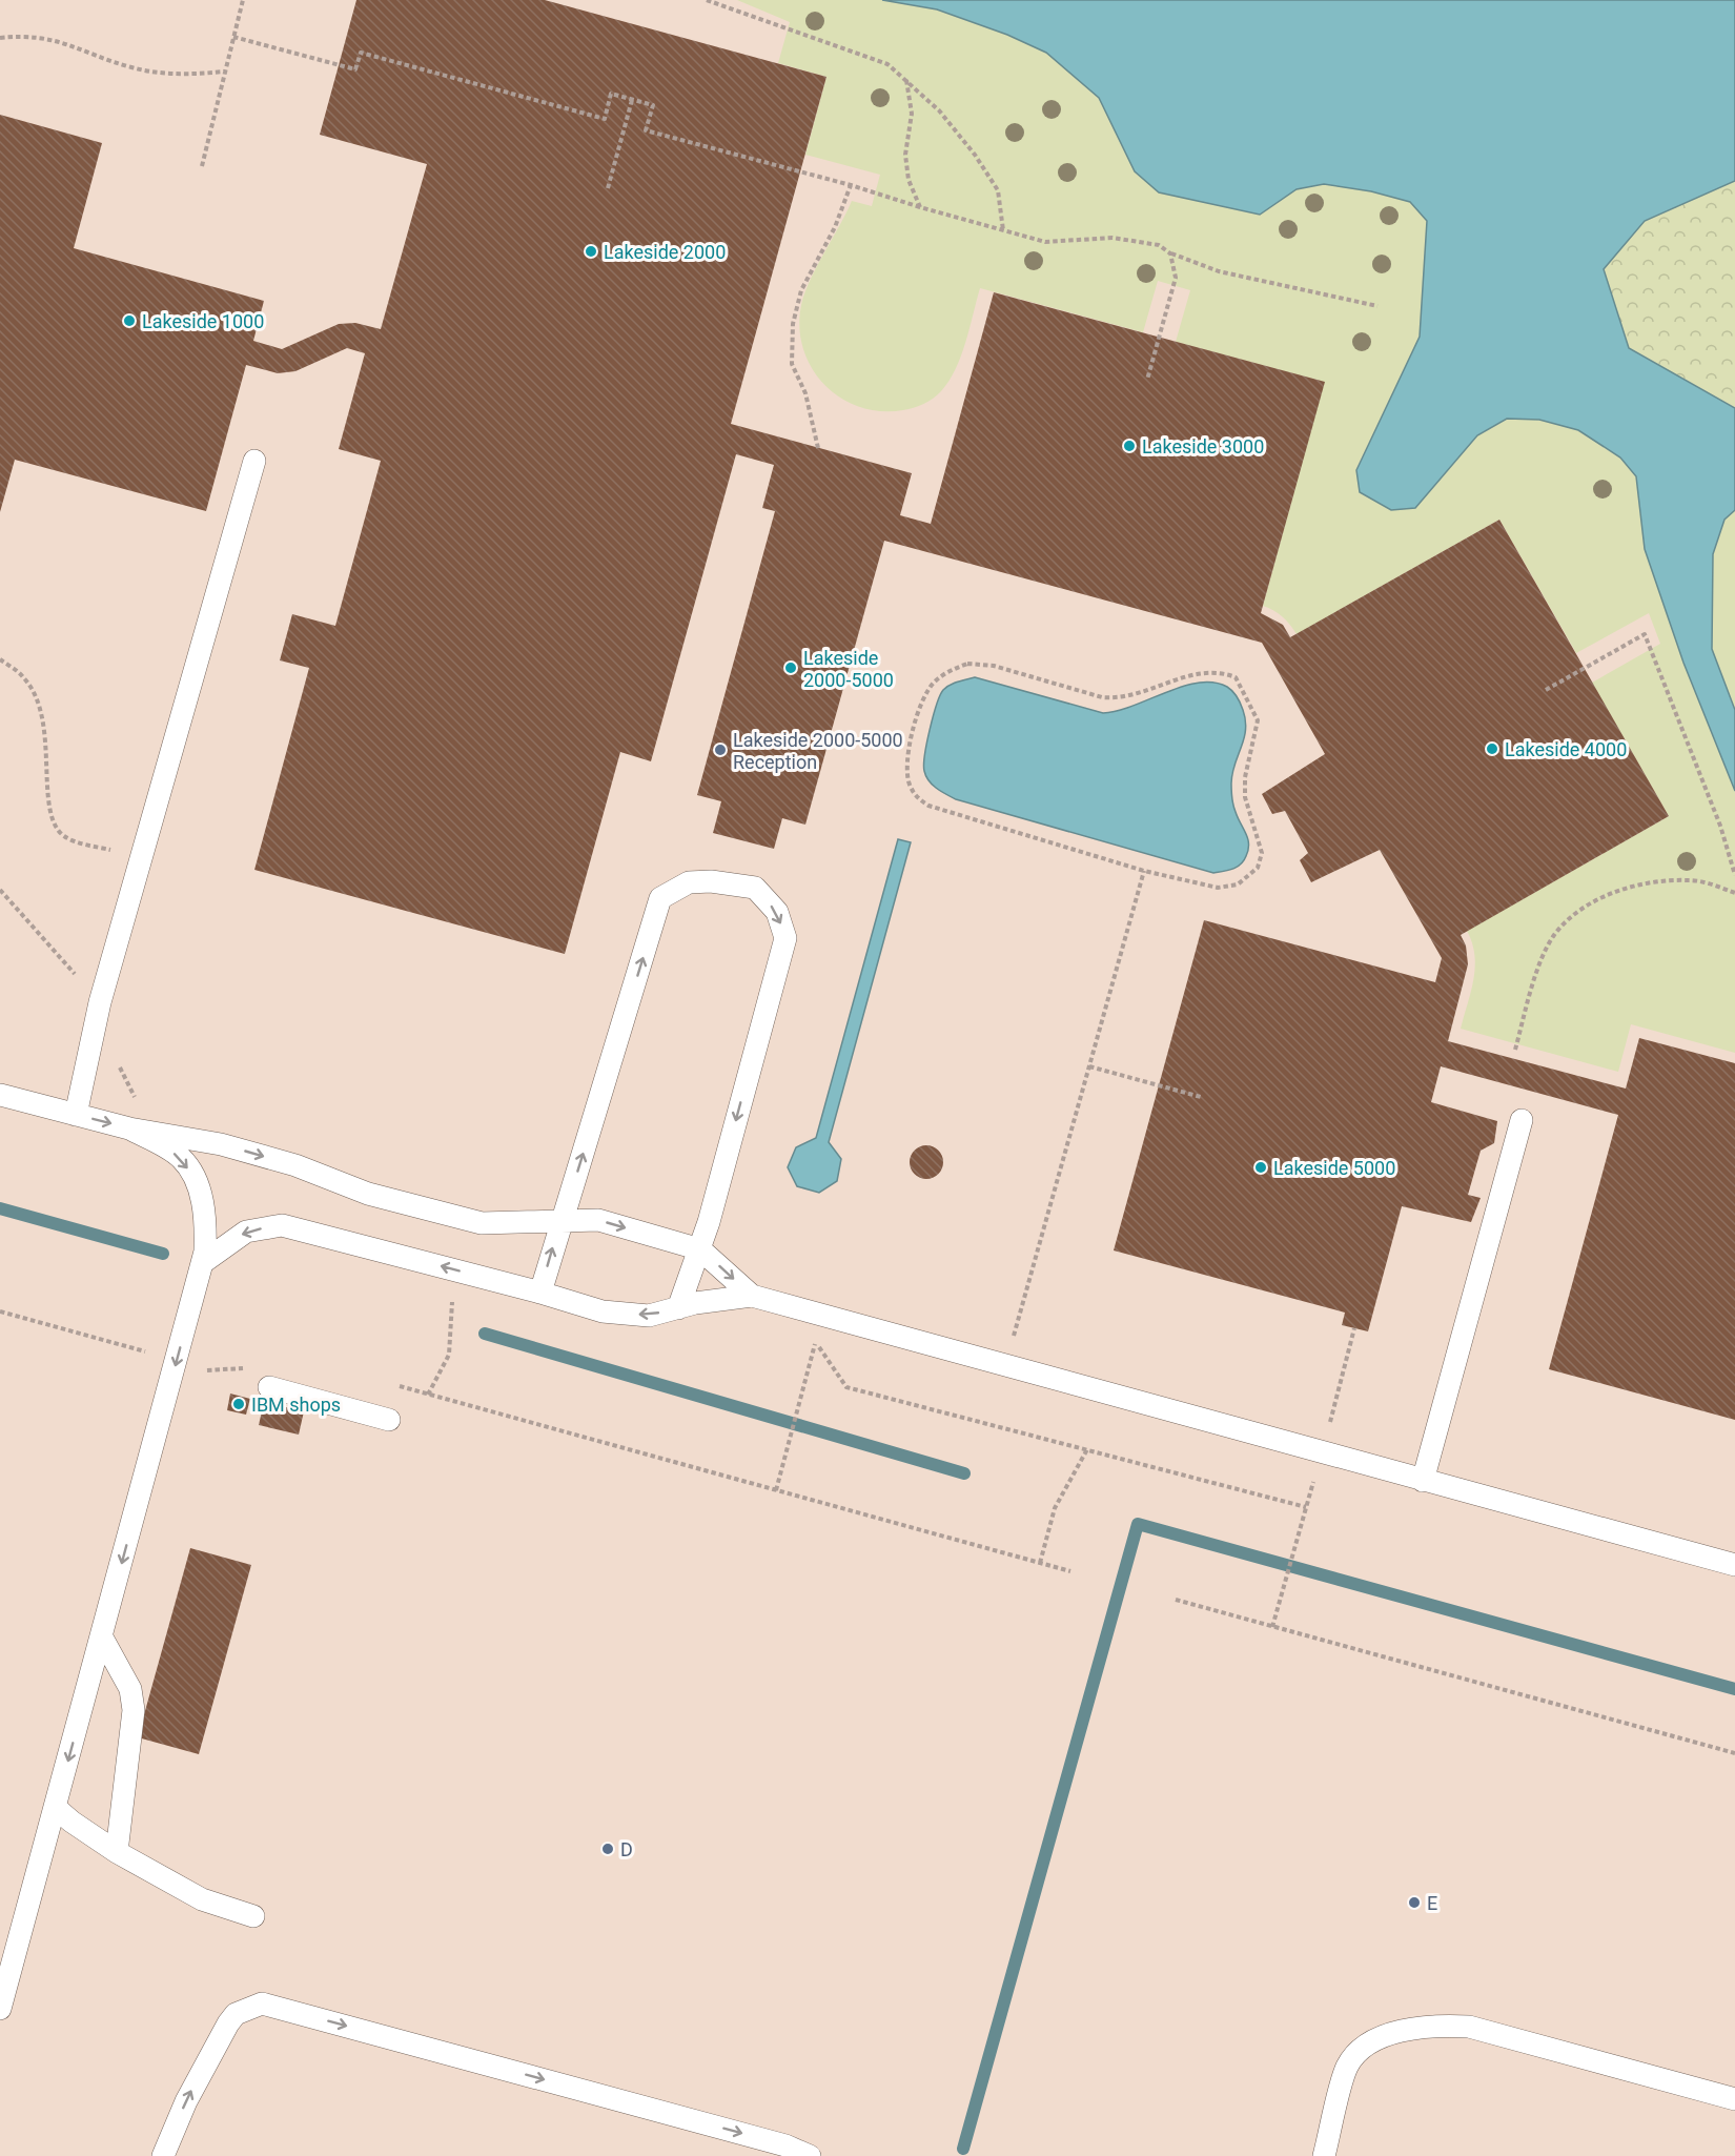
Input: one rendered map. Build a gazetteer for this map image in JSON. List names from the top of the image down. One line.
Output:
{"places":["Lakeside 2000","Lakeside 1000","Lakeside 3000","Lakeside 2000-5000","Lakeside 4000","Lakeside 2000-5000 Reception","Lakeside 5000","IBM shops","D","E"]}
